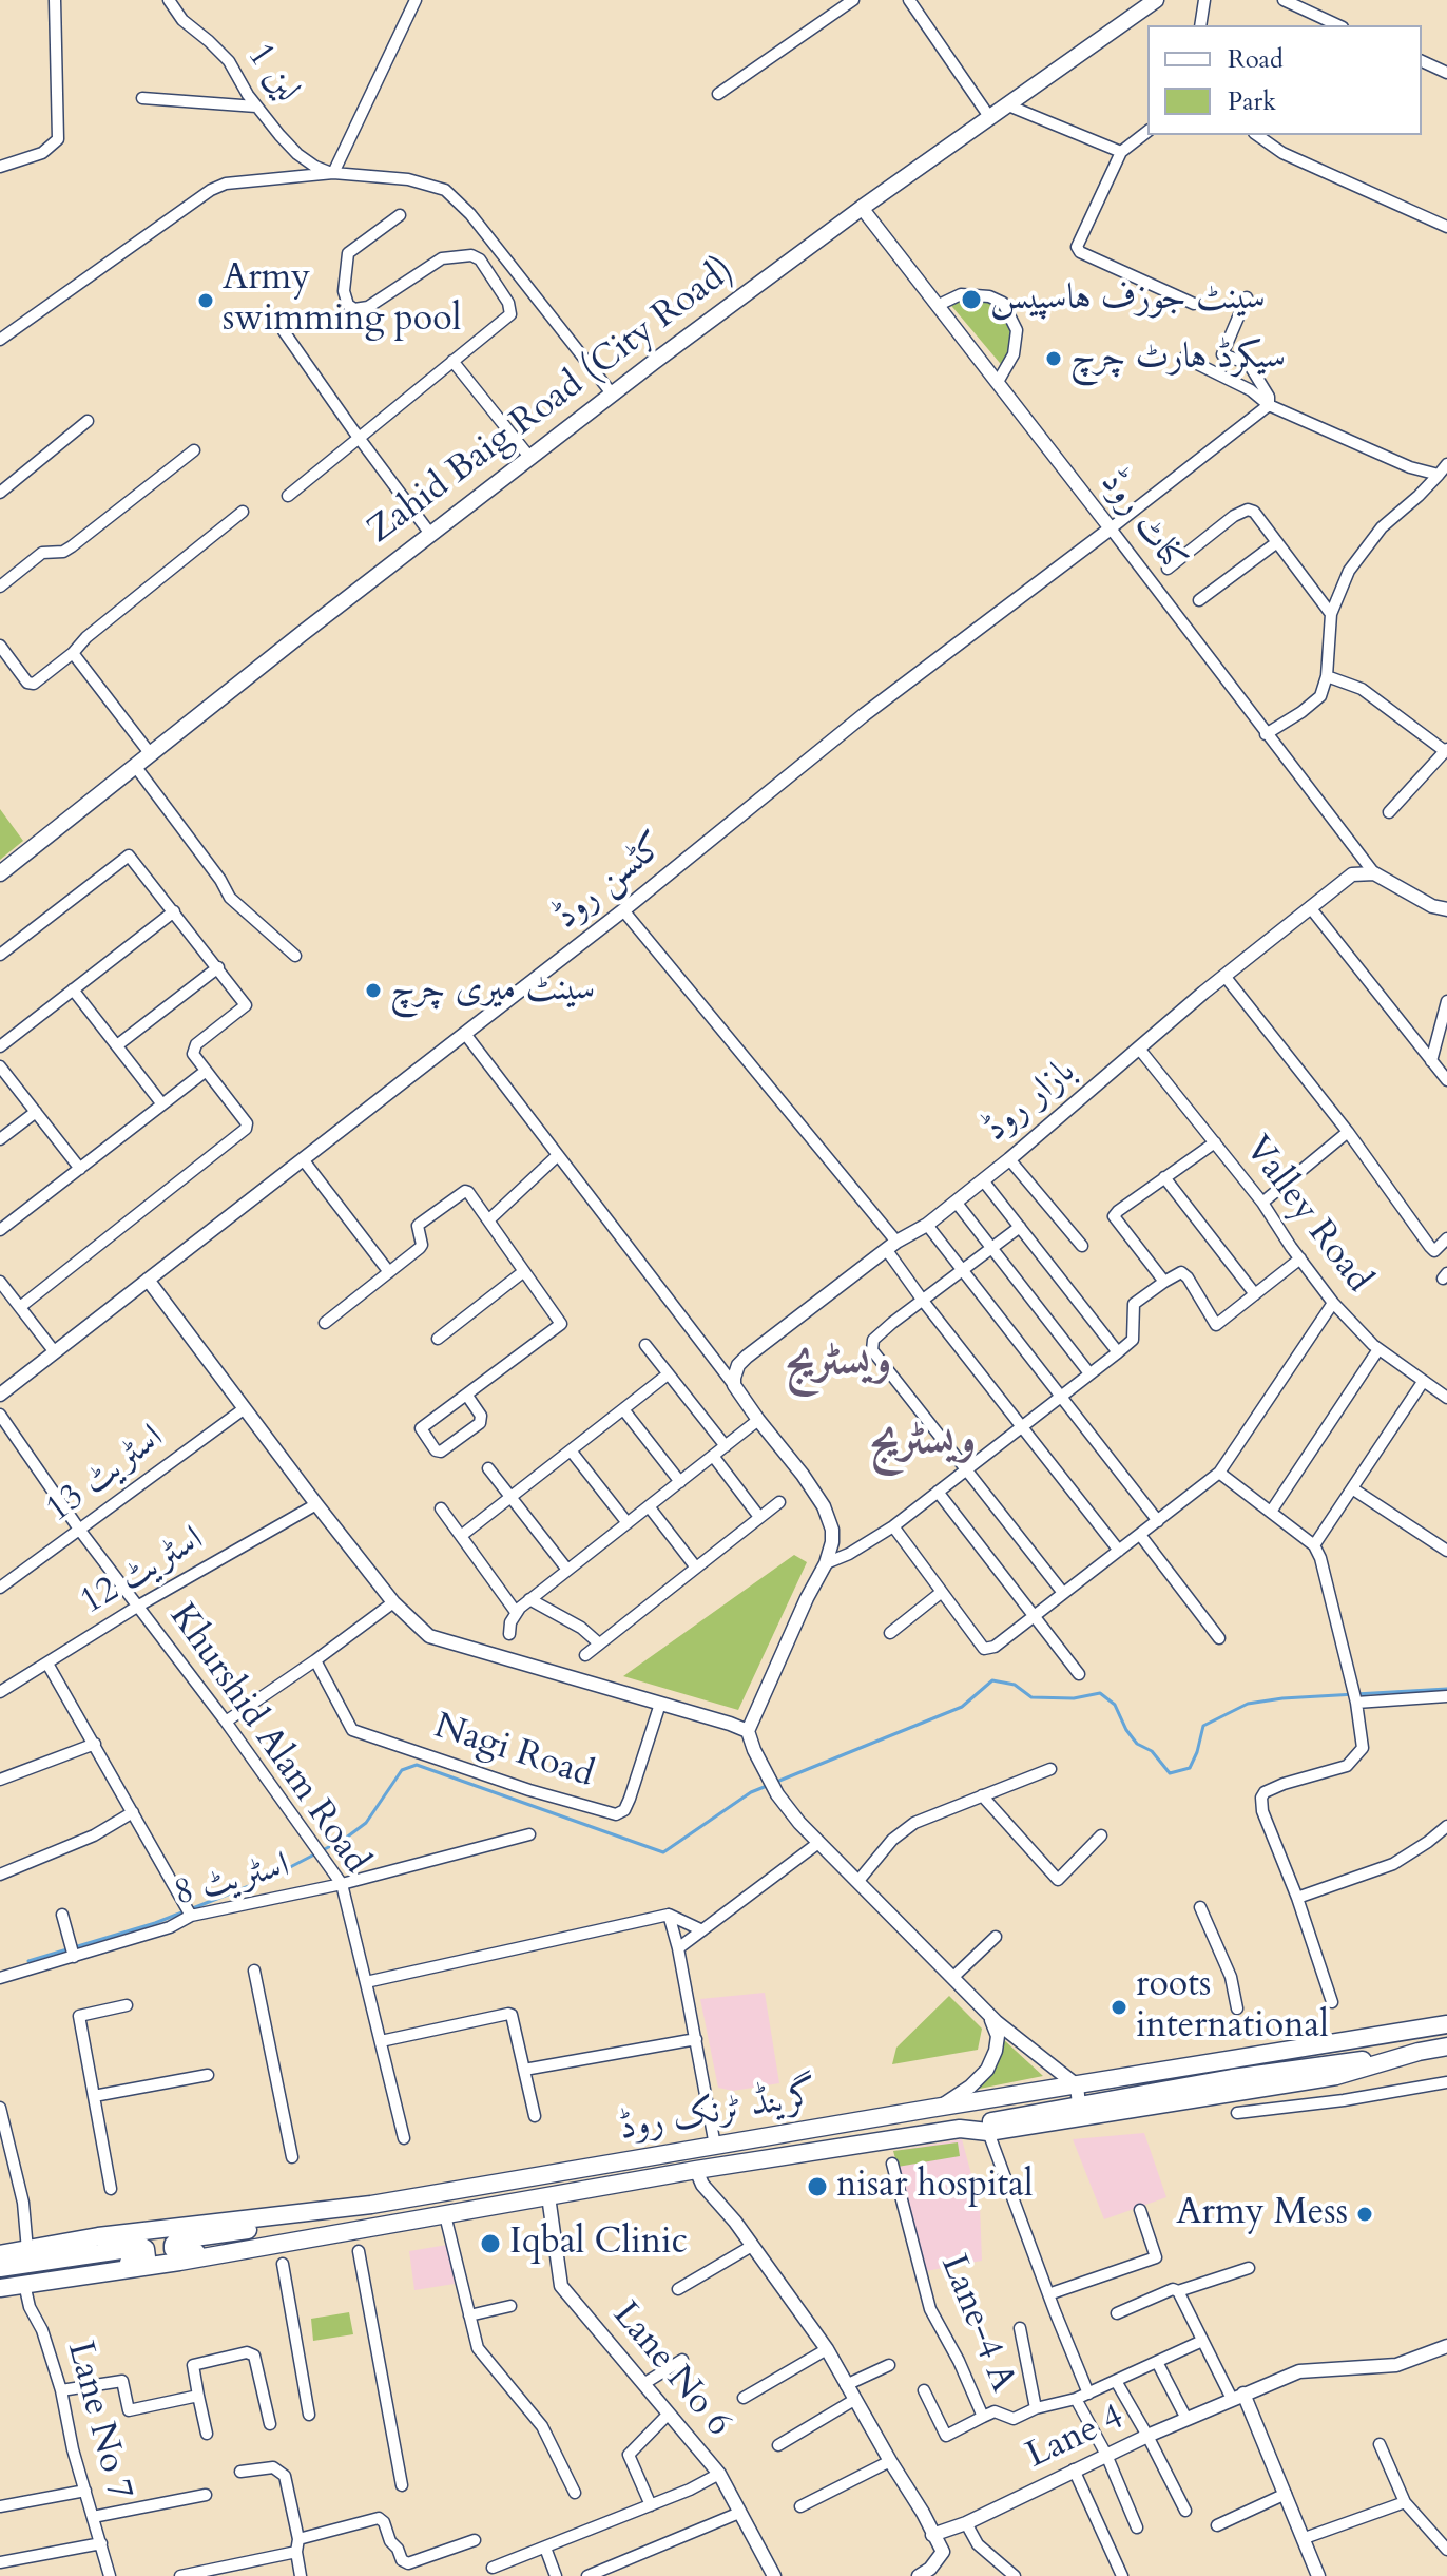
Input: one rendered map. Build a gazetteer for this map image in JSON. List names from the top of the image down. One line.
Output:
{"streets":{"highway":["گرینڈ ٹرنک روڈ"],"main road":["Zahid Baig Road (City Road)"],"street":["لین 1","کناٹ روڈ","کٹسن روڈ","بازار روڈ","Valley Road","اسٹریٹ 13","اسٹریٹ 12","Khurshid Alam Road","Nagi Road","اسٹریٹ 8","Lane-4 A","Lane No 6","Lane No 7","Lane 4"]},"crossings":[["Zahid Baig Road (City Road)","کناٹ روڈ"],["کناٹ روڈ","کٹسن روڈ"],["کناٹ روڈ","بازار روڈ"],["بازار روڈ","Valley Road"],["اسٹریٹ 13","Khurshid Alam Road"],["اسٹریٹ 12","Khurshid Alam Road"],["Khurshid Alam Road","اسٹریٹ 8"],["گرینڈ ٹرنک روڈ","Lane No 6"],["گرینڈ ٹرنک روڈ","Lane No 7"]],"districts":["ویسٹریج","ویسٹریج"],"places":["سینٹ جوزف ہاسپیس","Army swimming pool","سیکرڈ ہارٹ چرچ","سینٹ میری چرچ","roots international","nisar hospital","Army Mess","Iqbal Clinic"],"legend":["Road","Park"]}
